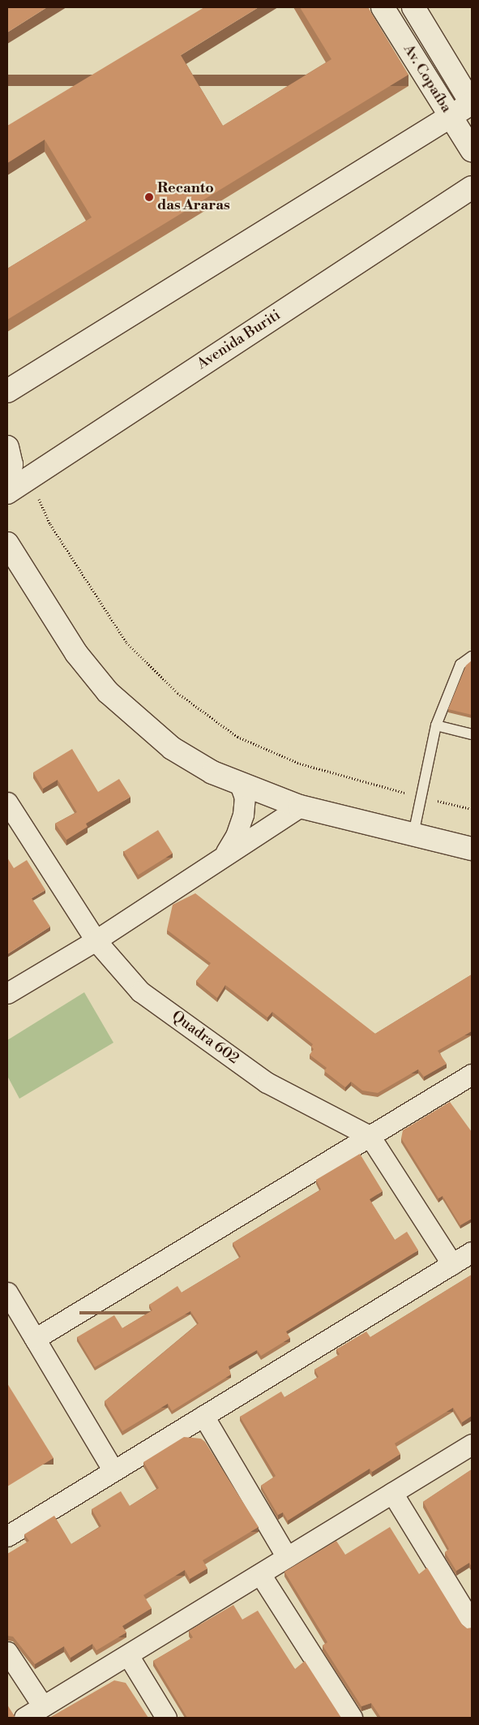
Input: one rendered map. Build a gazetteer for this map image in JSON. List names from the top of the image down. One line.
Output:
{"streets":{"street":["Av. Copaíba","Avenida Buriti","Quadra 602"]},"places":["Recanto das Araras"]}
